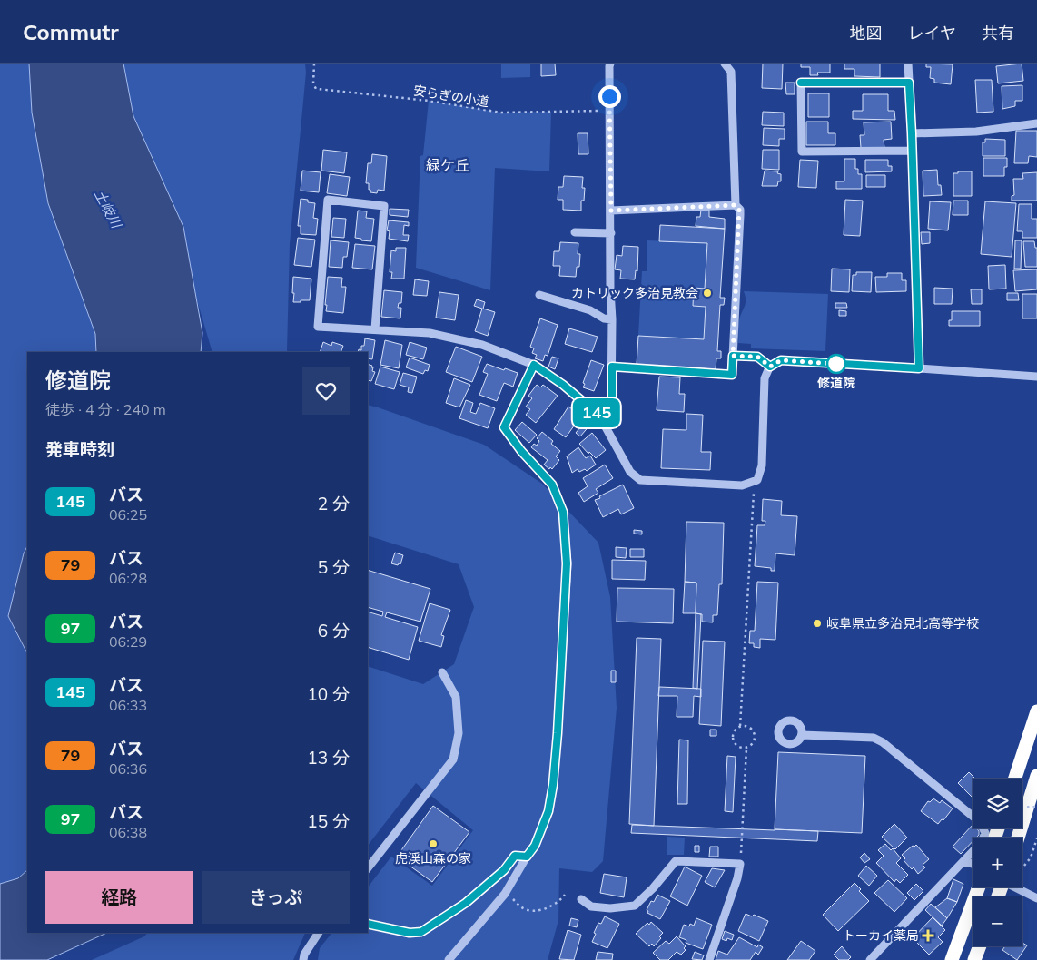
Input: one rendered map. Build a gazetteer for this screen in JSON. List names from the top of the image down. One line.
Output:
{"streets":{"path":["安らぎの小道"]},"districts":["緑ケ丘"],"water":["土岐川"],"places":{"other":["カトリック多治見教会","修道院","岐阜県立多治見北高等学校","虎渓山森の家"],"health":["トーカイ薬局"]},"lines":["bus line 145"],"page":{"header":"Commutr","nav":["地図","レイヤ","共有"],"on_map":"145","heading":[["修道院","徒歩 · 4 分 · 240 m"],"発車時刻"],"list":[{"mark":"145","name":"バス","note":"06:25","value":"2 分"},{"mark":"79","name":"バス","note":"06:28","value":"5 分"},{"mark":"97","name":"バス","note":"06:29","value":"6 分"},{"mark":"145","name":"バス","note":"06:33","value":"10 分"},{"mark":"79","name":"バス","note":"06:36","value":"13 分"},{"mark":"97","name":"バス","note":"06:38","value":"15 分"}],"map_buttons":["+","−"],"buttons":["経路","きっぷ"]}}
